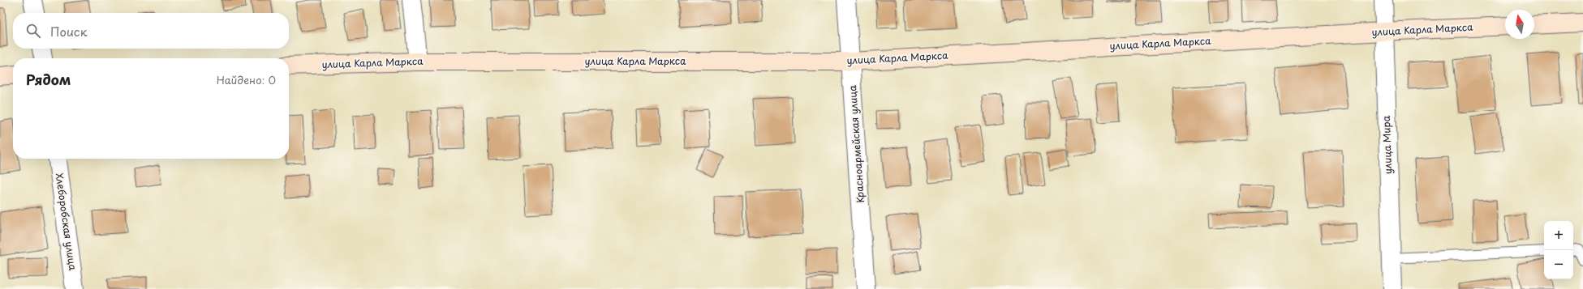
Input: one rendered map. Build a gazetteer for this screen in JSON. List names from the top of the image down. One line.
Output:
{"streets":{"main road":["улица Карла Маркса"],"street":["Красноармейская улица","улица Мира","Хлеборобская улица"]},"crossings":[["улица Карла Маркса","Красноармейская улица"],["улица Карла Маркса","улица Мира"]],"north":"top","page":{"search":"Поиск","heading":["Рядом","Найдено: 0"],"map_buttons":["+","−"]}}
